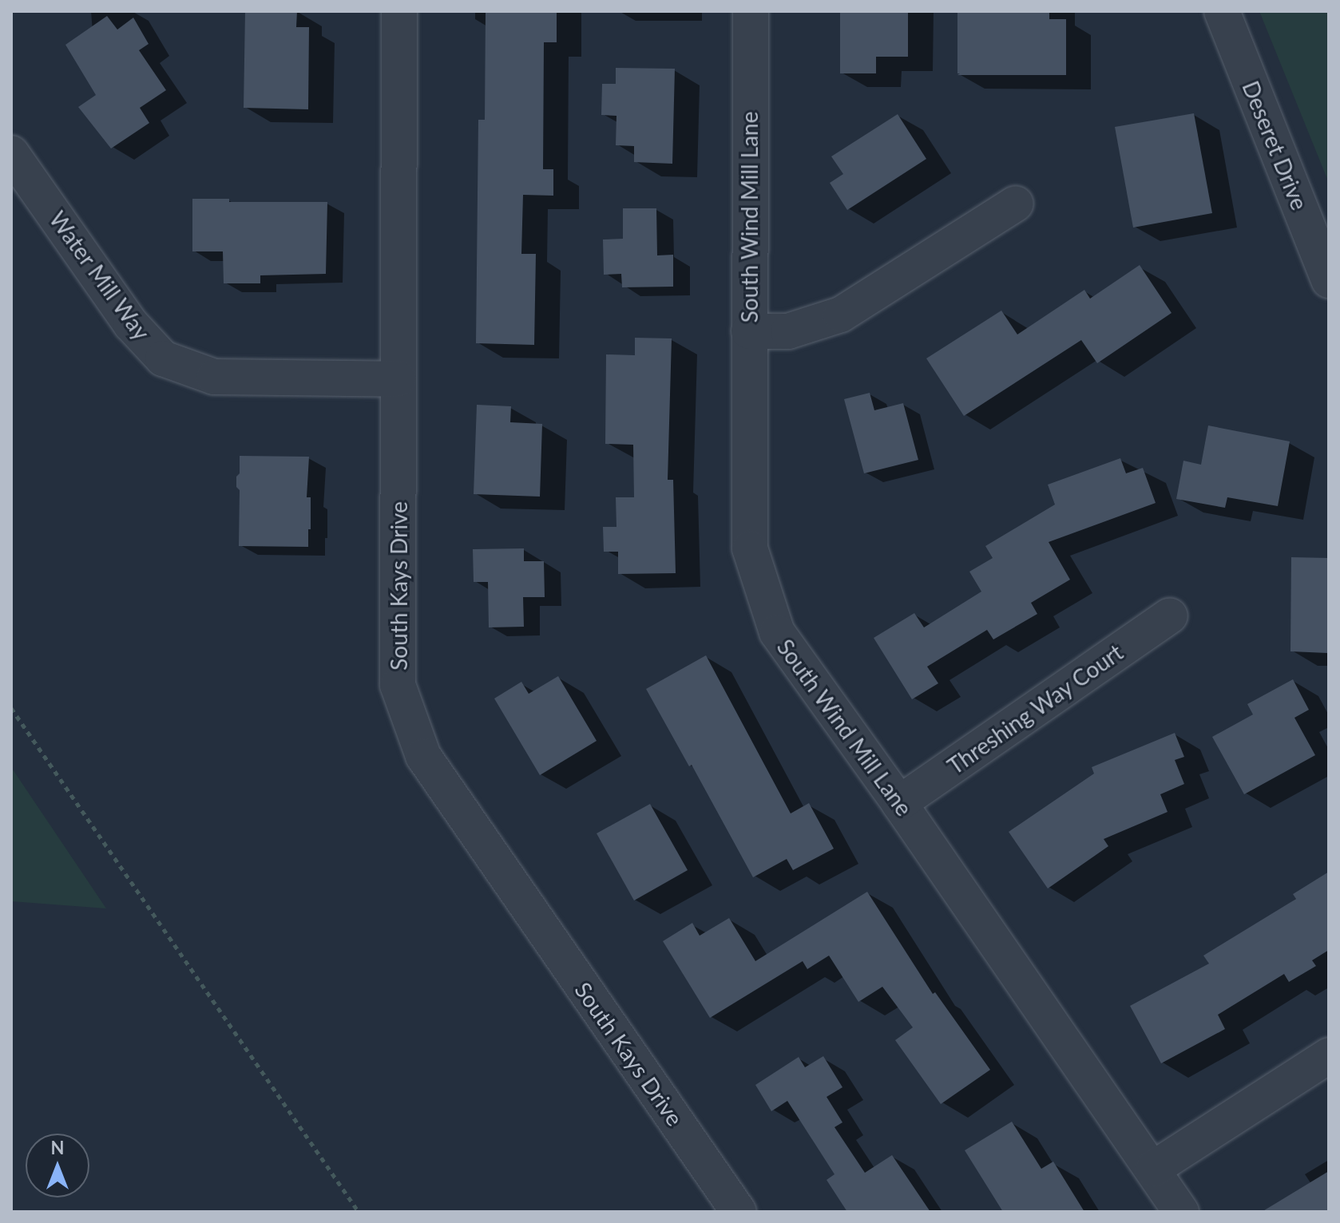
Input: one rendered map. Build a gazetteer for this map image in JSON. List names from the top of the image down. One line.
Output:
{"streets":{"street":["Deseret Drive","South Wind Mill Lane","Water Mill Way","South Kays Drive","Threshing Way Court"]},"crossings":[["South Wind Mill Lane","Threshing Way Court"],["Water Mill Way","South Kays Drive"]],"north":"top"}
